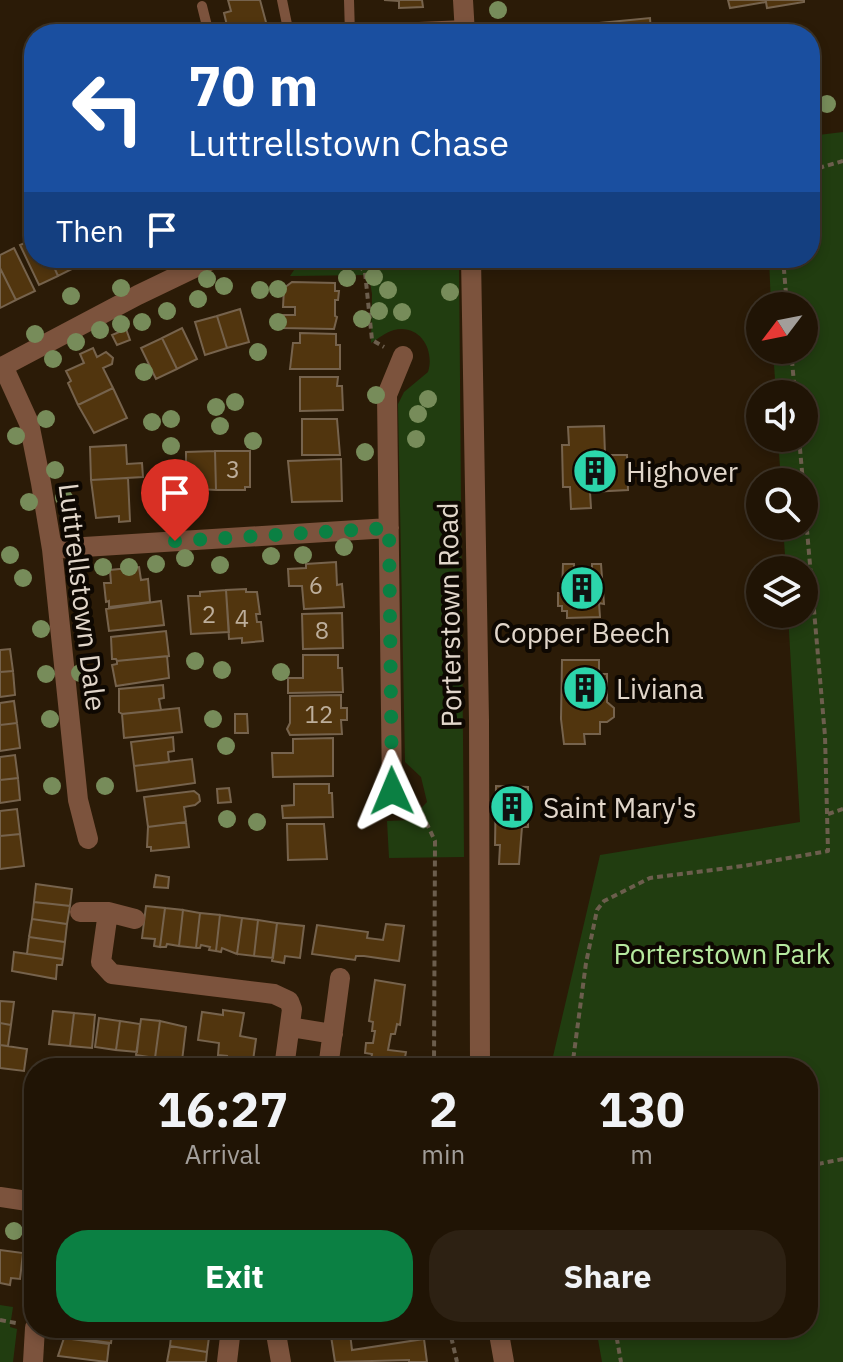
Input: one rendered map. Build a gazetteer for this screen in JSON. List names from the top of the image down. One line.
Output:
{"streets":{"street":["Luttrellstown Dale","Porterstown Road"]},"parks":["Porterstown Park"],"places":{"building":["Highover","Copper Beech","Liviana","Saint Mary's"]},"house_numbers":["3","6","2","4","8","12"],"north":"bottom left","page":{"turn":["70 m","Luttrellstown Chase"],"then":"Then","eta":["16:27","Arrival","2","min","130","m"],"buttons":["Exit","Share"]}}
